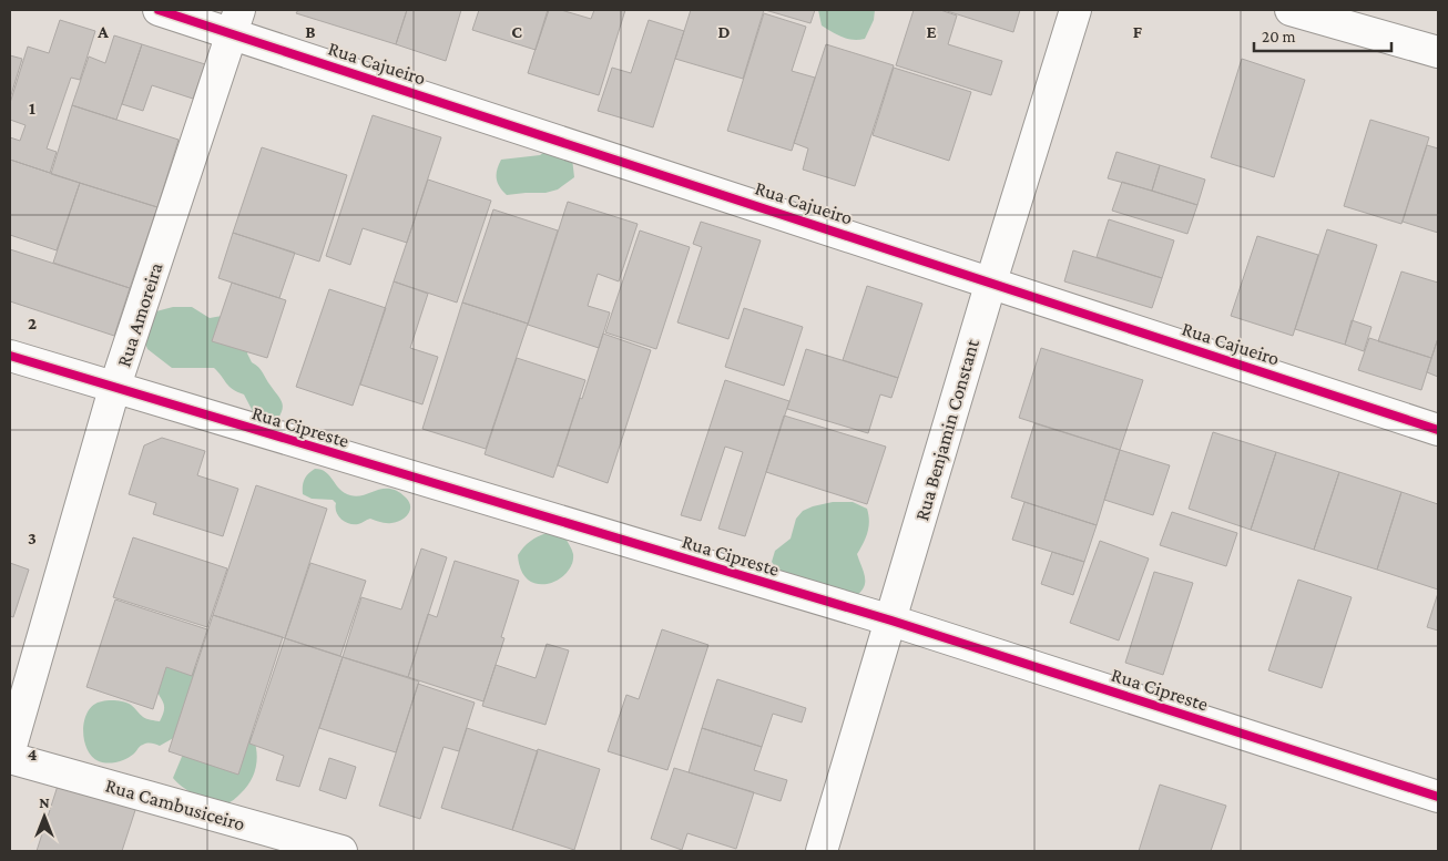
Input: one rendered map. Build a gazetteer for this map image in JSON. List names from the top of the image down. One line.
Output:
{"streets":{"street":["Rua Cajueiro","Rua Amoreira","Rua Cipreste","Rua Benjamin Constant","Rua Cambusiceiro"]},"crossings":[["Rua Cajueiro","Rua Amoreira"],["Rua Cajueiro","Rua Benjamin Constant"],["Rua Amoreira","Rua Cipreste"],["Rua Cipreste","Rua Benjamin Constant"]],"scale_bar":"20 m","north":"top","grid":{"columns":["A","B","C","D","E","F"],"rows":["1","2","3","4"]}}
